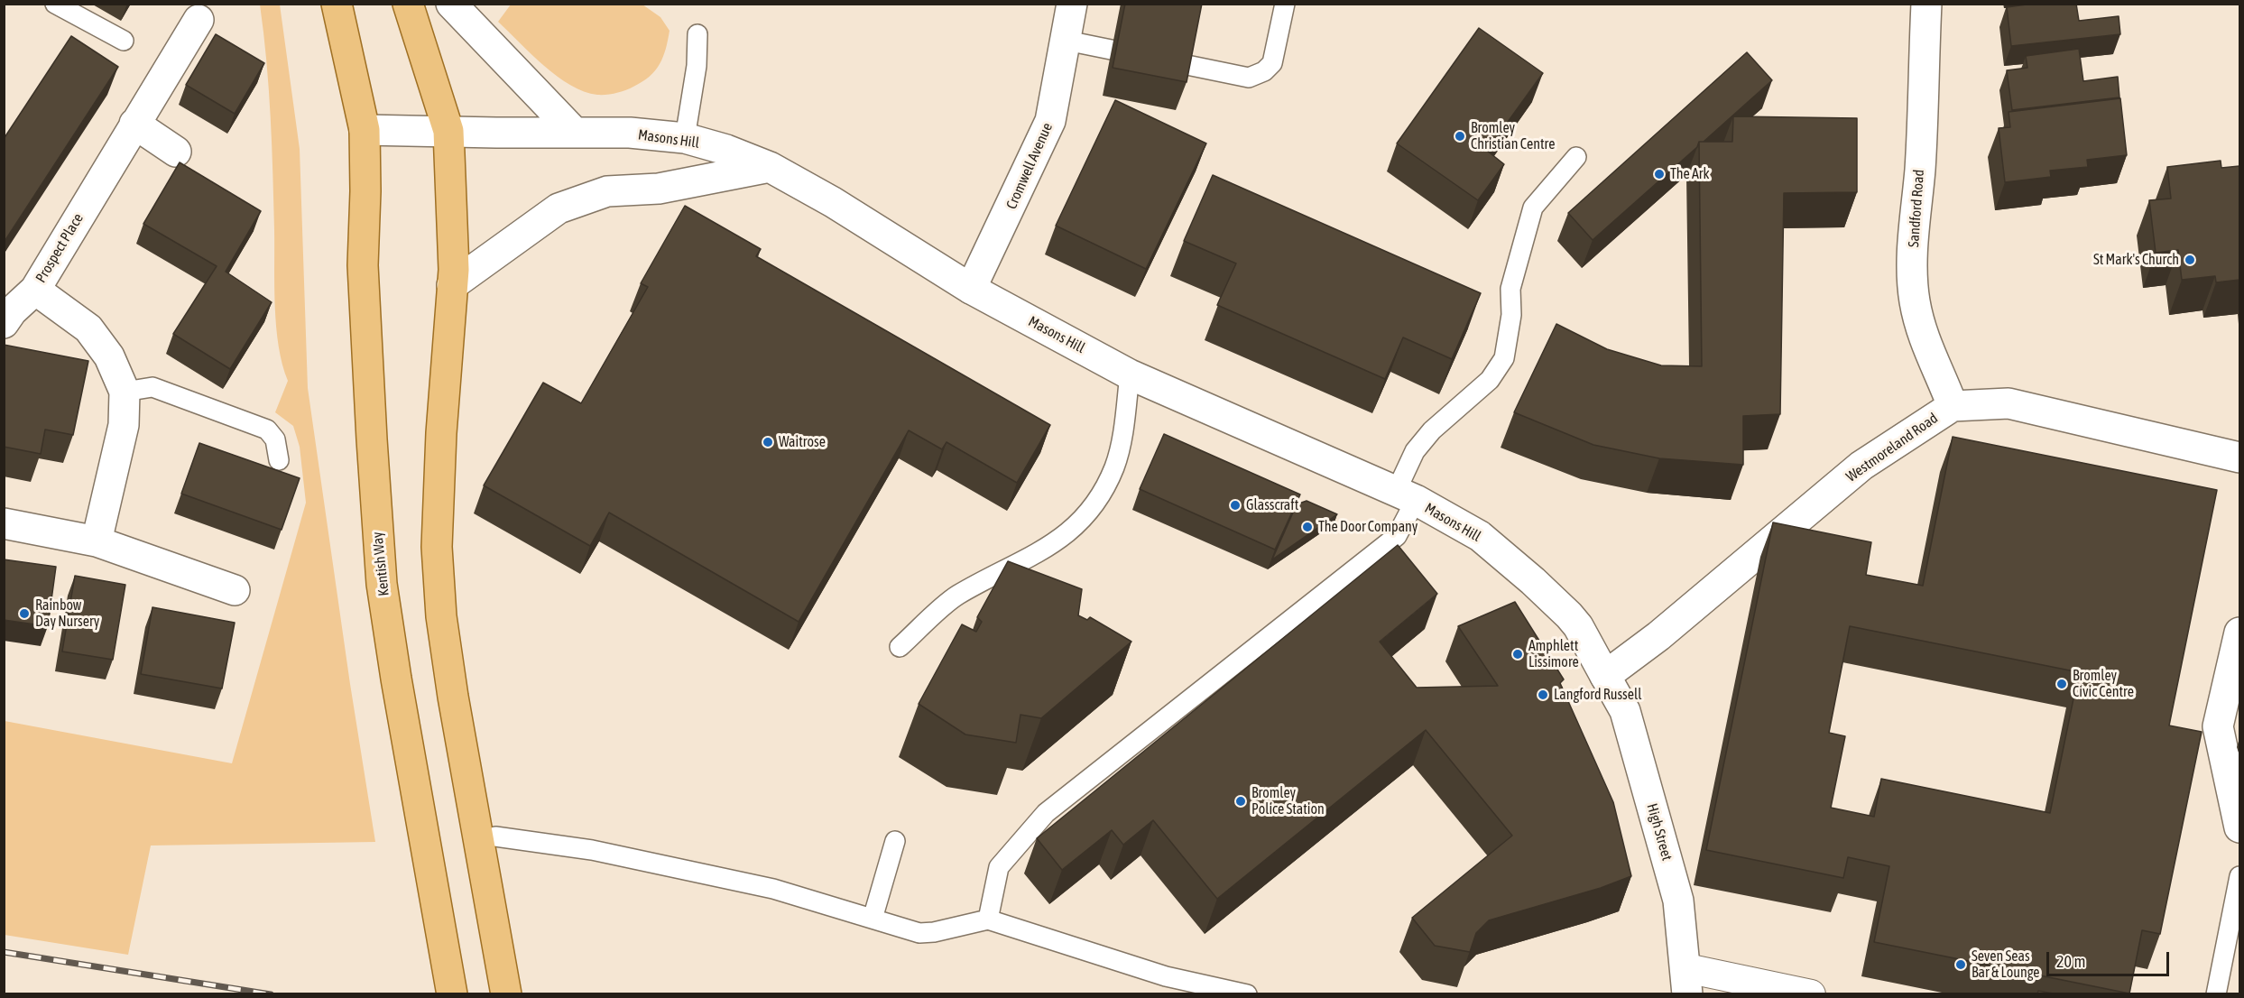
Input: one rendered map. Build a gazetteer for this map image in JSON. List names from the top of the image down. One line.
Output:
{"streets":{"main road":["Masons Hill","Cromwell Avenue","Sandford Road","Prospect Place","Westmoreland Road","Kentish Way","High Street"]},"crossings":[["Masons Hill","Cromwell Avenue"],["Masons Hill","Westmoreland Road"],["Masons Hill","Kentish Way"],["Masons Hill","High Street"],["Sandford Road","Westmoreland Road"],["Westmoreland Road","High Street"]],"places":["Bromley Christian Centre","The Ark","St Mark's Church","Waitrose","Glasscraft","The Door Company","Rainbow Day Nursery","Amphlett Lissimore","Bromley Civic Centre","Langford Russell","Bromley Police Station","Seven Seas Bar & Lounge"],"scale_bar":"20 m"}
